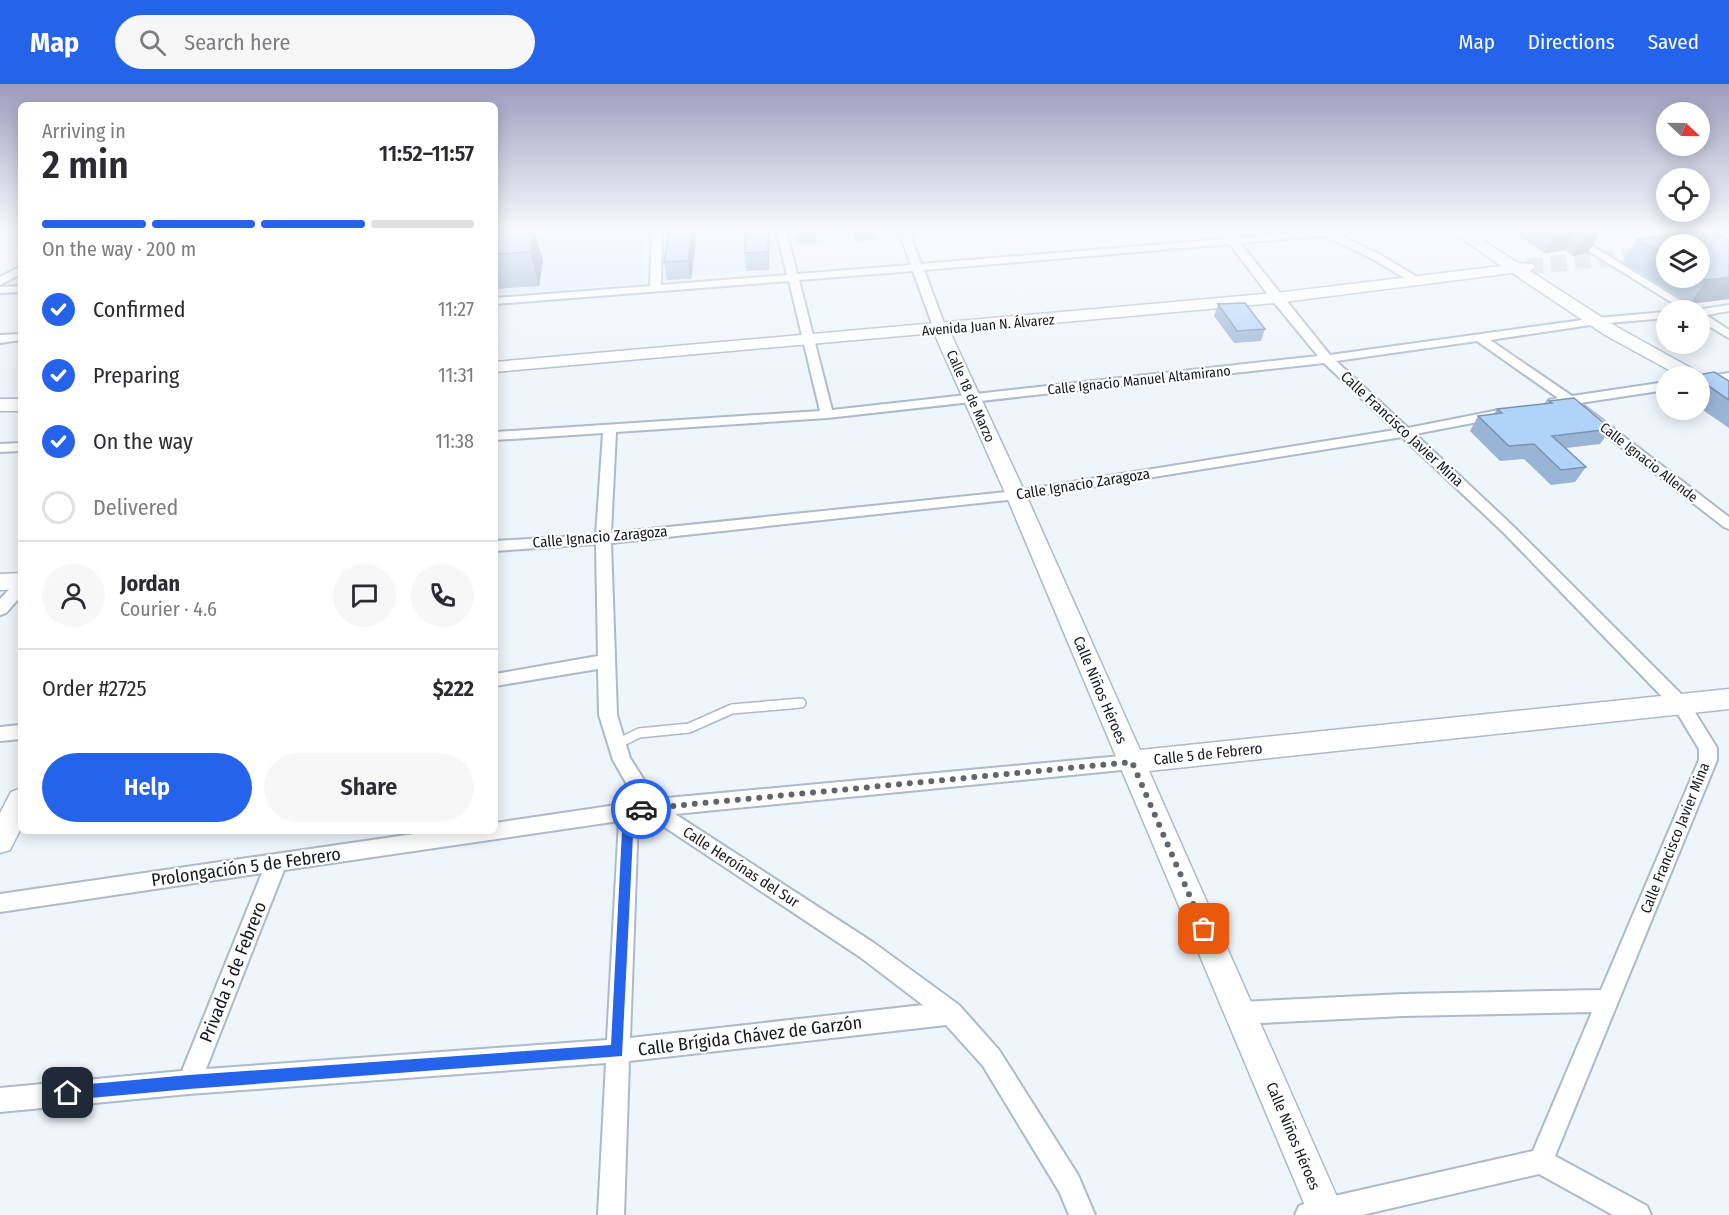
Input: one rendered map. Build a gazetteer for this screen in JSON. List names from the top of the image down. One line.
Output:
{"streets":{"street":["Avenida Juan N. Álvarez","Calle Ignacio Manuel Altamirano","Calle 18 de Marzo","Calle Francisco Javier Mina","Calle Ignacio Allende","Calle Ignacio Zaragoza","Calle Niños Héroes","Calle 5 de Febrero","Prolongación 5 de Febrero","Calle Heroínas del Sur","Privada 5 de Febrero","Calle Brígida Chávez de Garzón"]},"crossings":[["Avenida Juan N. Álvarez","Calle 18 de Marzo"],["Avenida Juan N. Álvarez","Calle Francisco Javier Mina"],["Calle Ignacio Manuel Altamirano","Calle 18 de Marzo"],["Calle Ignacio Manuel Altamirano","Calle Francisco Javier Mina"],["Calle Ignacio Manuel Altamirano","Calle Ignacio Allende"],["Calle Ignacio Manuel Altamirano","Calle Heroínas del Sur"],["Calle 18 de Marzo","Calle Ignacio Zaragoza"],["Calle 18 de Marzo","Calle Niños Héroes"],["Calle Francisco Javier Mina","Calle Ignacio Zaragoza"],["Calle Francisco Javier Mina","Calle 5 de Febrero"],["Calle Ignacio Zaragoza","Calle Niños Héroes"],["Calle Ignacio Zaragoza","Calle Heroínas del Sur"],["Calle Niños Héroes","Calle 5 de Febrero"],["Calle 5 de Febrero","Prolongación 5 de Febrero"],["Calle 5 de Febrero","Calle Heroínas del Sur"],["Prolongación 5 de Febrero","Calle Heroínas del Sur"],["Prolongación 5 de Febrero","Privada 5 de Febrero"],["Calle Heroínas del Sur","Calle Brígida Chávez de Garzón"],["Privada 5 de Febrero","Calle Brígida Chávez de Garzón"]],"north":"right","page":{"header":"Map","search":"Search here","nav":["Map","Directions","Saved"],"map_buttons":["+","−"],"heading":["2 min","Arriving in","11:52–11:57"],"panel":["Jordan","Courier · 4.6","Order #2725","$222"],"bar":"On the way · 200 m","list":[["Confirmed","11:27"],["Preparing","11:31"],["On the way","11:38"],"Delivered"],"buttons":["Help","Share"]}}
